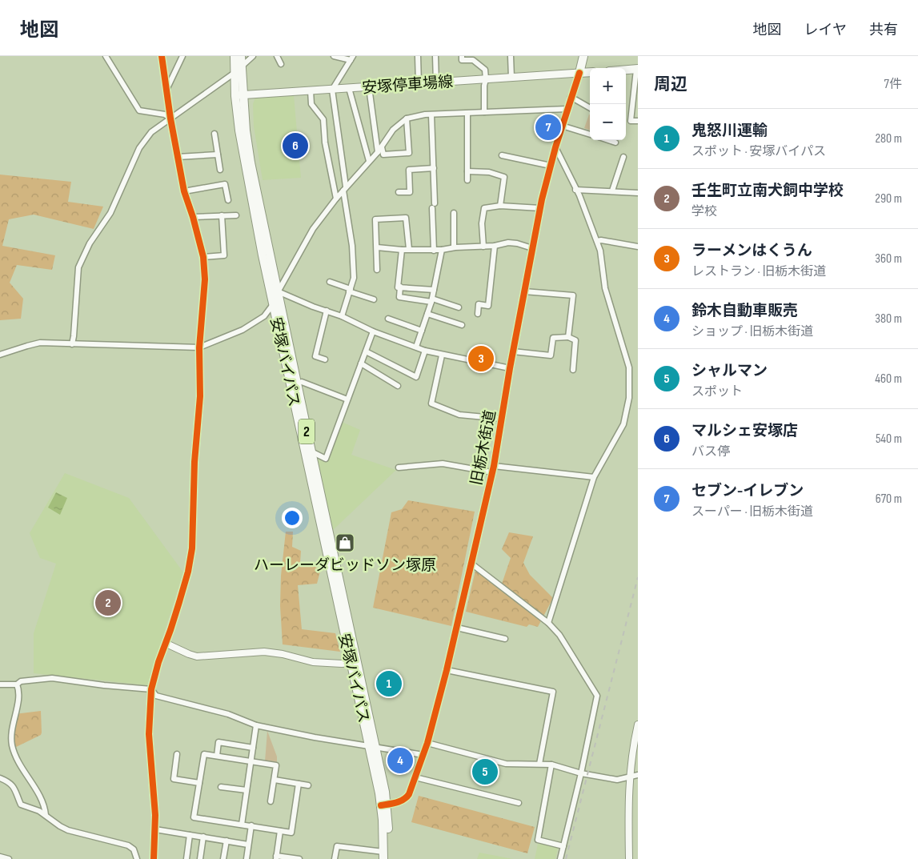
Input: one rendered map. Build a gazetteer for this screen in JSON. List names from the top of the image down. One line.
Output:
{"streets":{"main road":["安塚停車場線","安塚バイパス","2"],"street":["旧栃木街道"]},"crossings":[["安塚停車場線","安塚バイパス"],["安塚停車場線","旧栃木街道"],["安塚バイパス","2"],["安塚バイパス","旧栃木街道"],["2","旧栃木街道"]],"places":{"shop":["ハーレーダビッドソン塚原"]},"page":{"header":"地図","nav":["地図","レイヤ","共有"],"heading":["周辺","7件"],"map_buttons":["+","−"],"list":[{"mark":"1","name":"鬼怒川運輸","note":"スポット · 安塚バイパス","value":"280 m"},{"mark":"2","name":"壬生町立南犬飼中学校","note":"学校","value":"290 m"},{"mark":"3","name":"ラーメンはくうん","note":"レストラン · 旧栃木街道","value":"360 m"},{"mark":"4","name":"鈴木自動車販売","note":"ショップ · 旧栃木街道","value":"380 m"},{"mark":"5","name":"シャルマン","note":"スポット","value":"460 m"},{"mark":"6","name":"マルシェ安塚店","note":"バス停","value":"540 m"},{"mark":"7","name":"セブン-イレブン","note":"スーパー · 旧栃木街道","value":"670 m"}],"pins":["7","6","3","2","1","4","5"]}}
